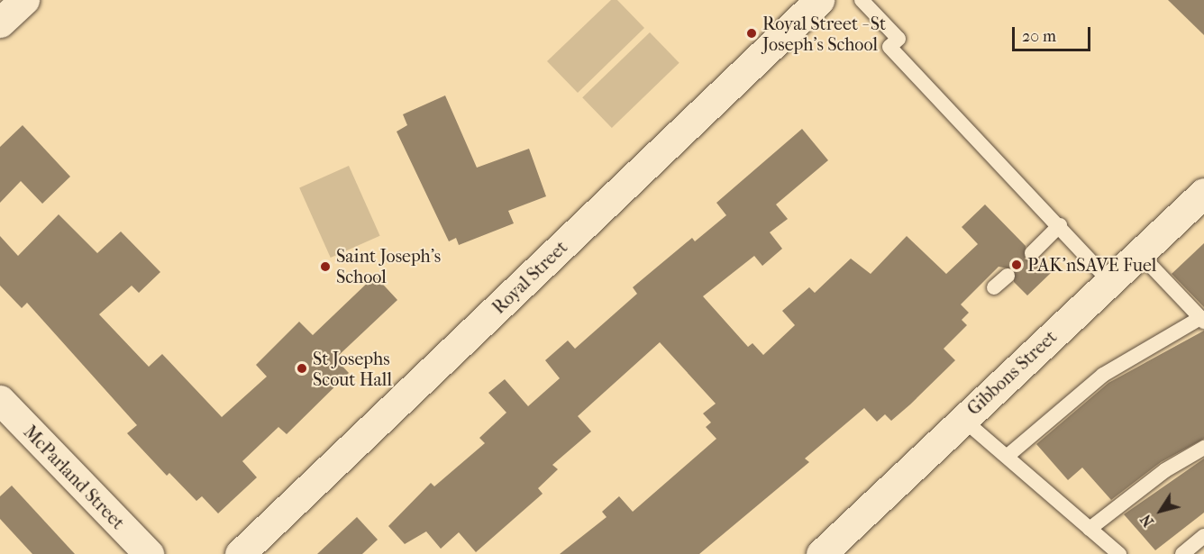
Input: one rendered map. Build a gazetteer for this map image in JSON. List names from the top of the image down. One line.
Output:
{"streets":{"street":["Royal Street","Gibbons Street","McParland Street"]},"places":["Royal Street - St Joseph's School","PAK'nSAVE Fuel","Saint Joseph's School","St Josephs Scout Hall"],"scale_bar":"20 m","north":"bottom left"}
